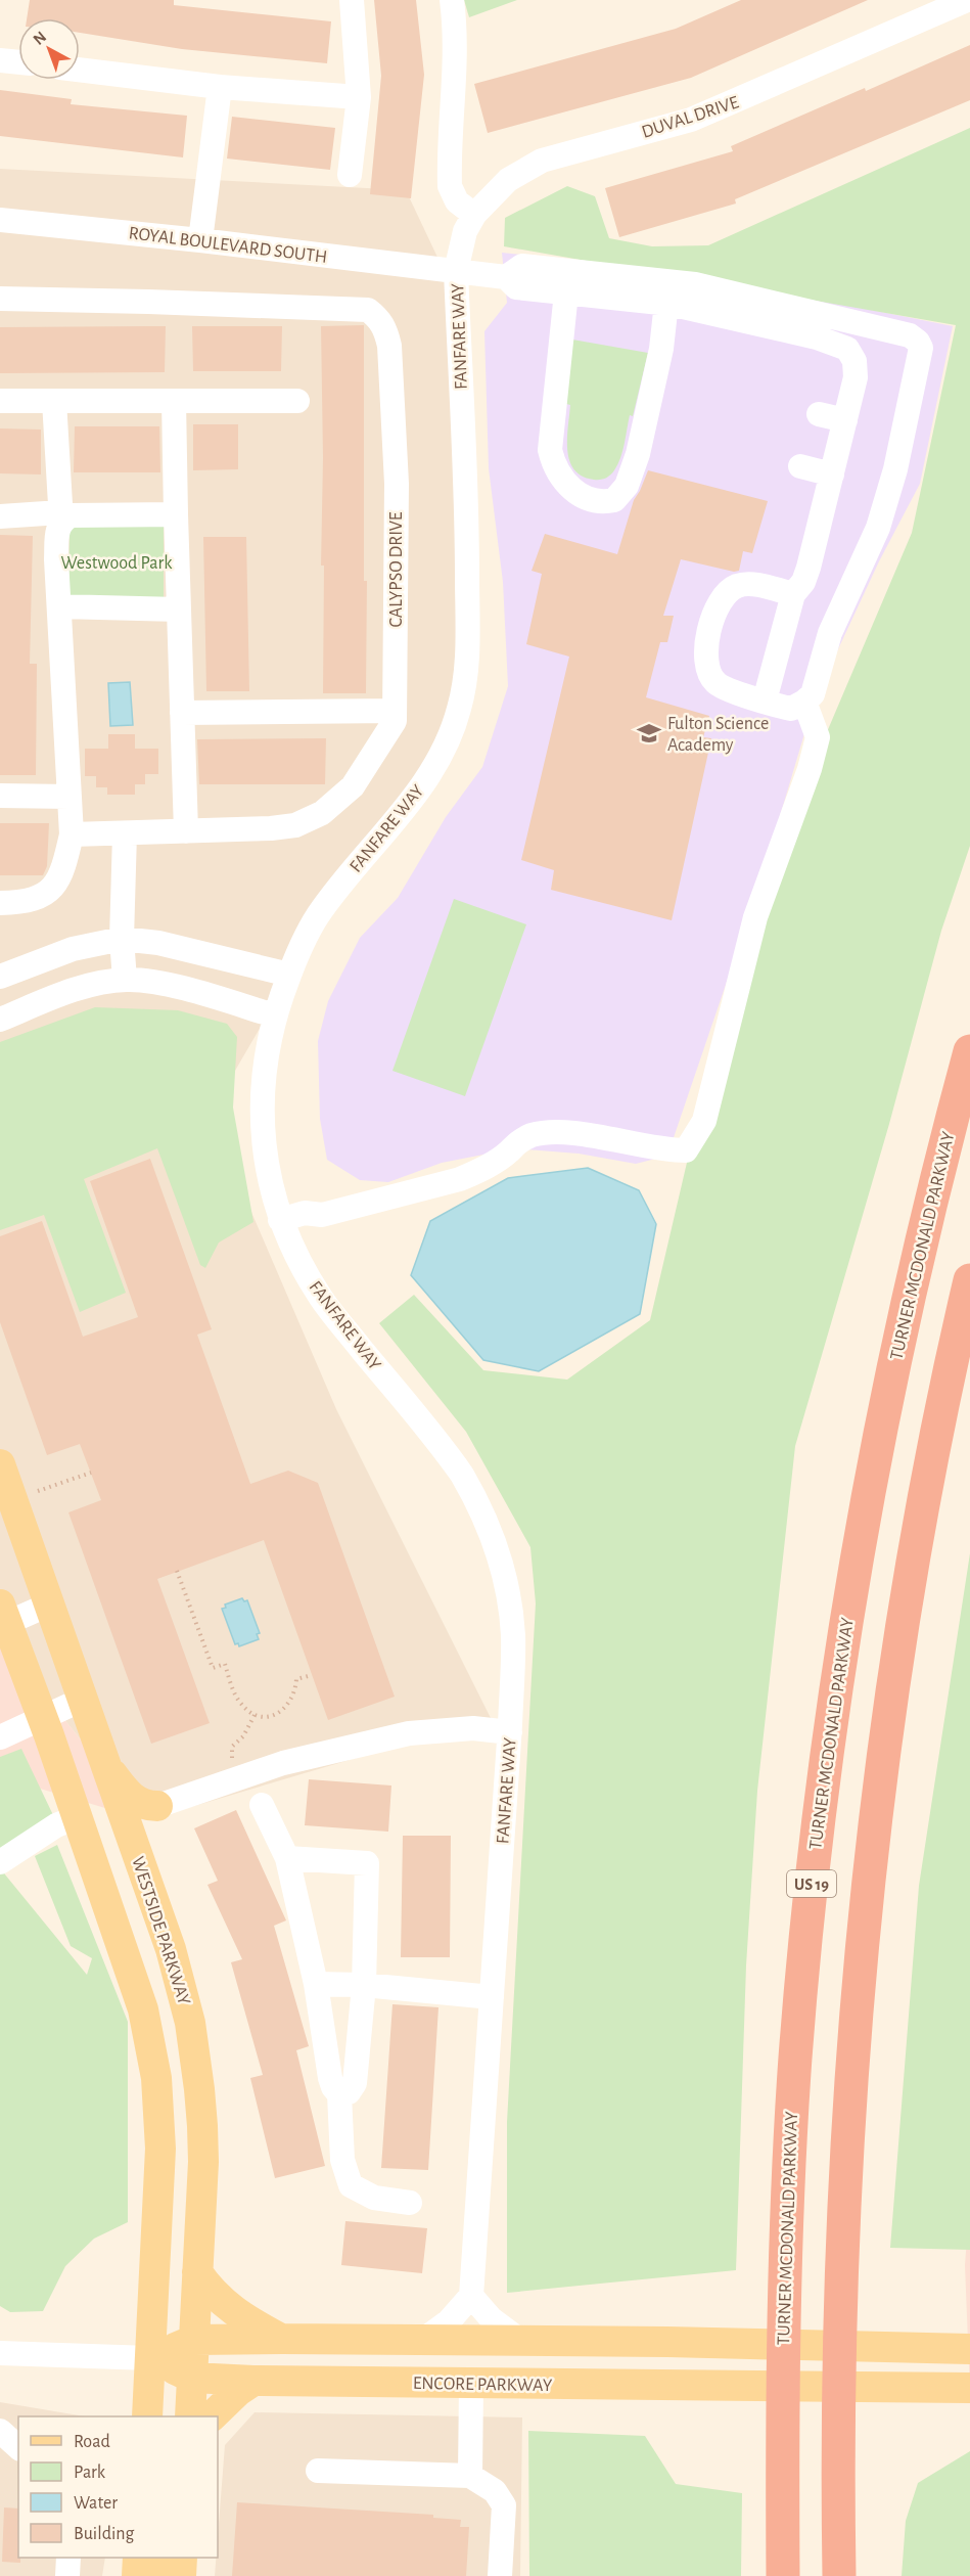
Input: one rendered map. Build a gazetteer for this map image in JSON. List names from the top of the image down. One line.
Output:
{"streets":{"highway":["TURNER MCDONALD PARKWAY","US 19"],"main road":["WESTSIDE PARKWAY","ENCORE PARKWAY"],"street":["DUVAL DRIVE","ROYAL BOULEVARD SOUTH","FANFARE WAY","CALYPSO DRIVE"]},"crossings":[["DUVAL DRIVE","ROYAL BOULEVARD SOUTH"],["DUVAL DRIVE","FANFARE WAY"],["ROYAL BOULEVARD SOUTH","FANFARE WAY"],["WESTSIDE PARKWAY","ENCORE PARKWAY"]],"parks":["Westwood Park"],"places":{"school or university":["Fulton Science Academy"]},"legend":["Road","Park","Water","Building"],"north":"top left"}
